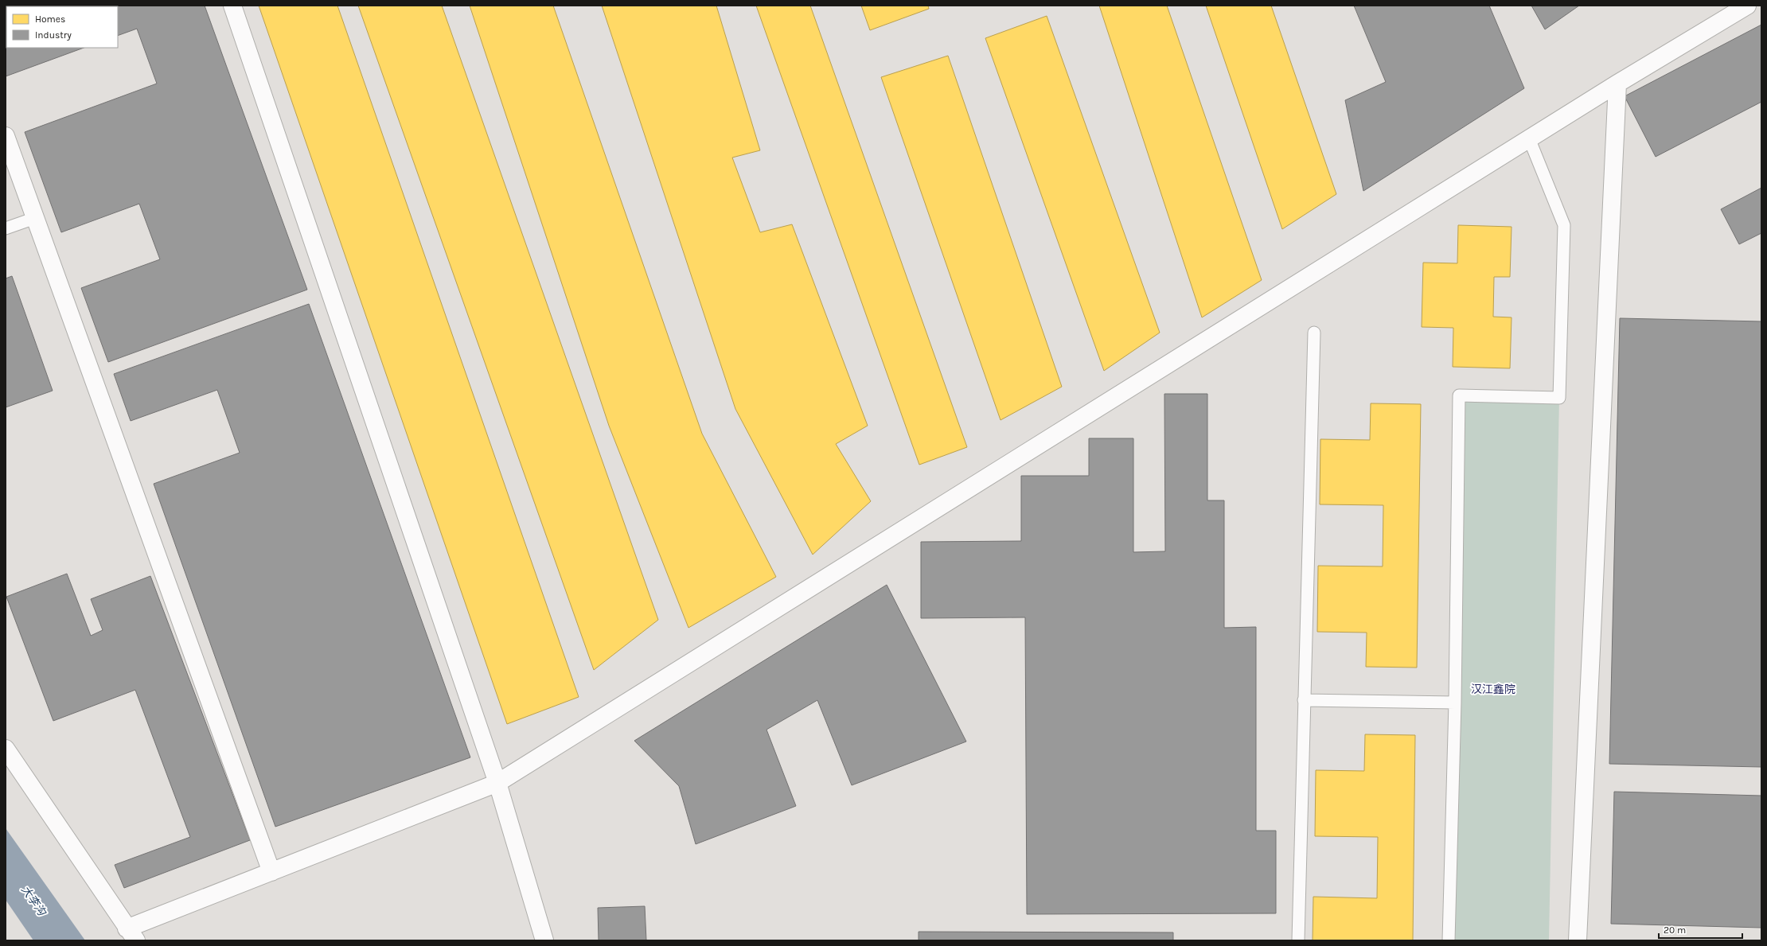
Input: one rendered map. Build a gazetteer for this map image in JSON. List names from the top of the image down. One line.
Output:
{"districts":["汉江鑫院"],"water":["大李沟"],"legend":["Homes","Industry"],"scale_bar":"20 m"}
